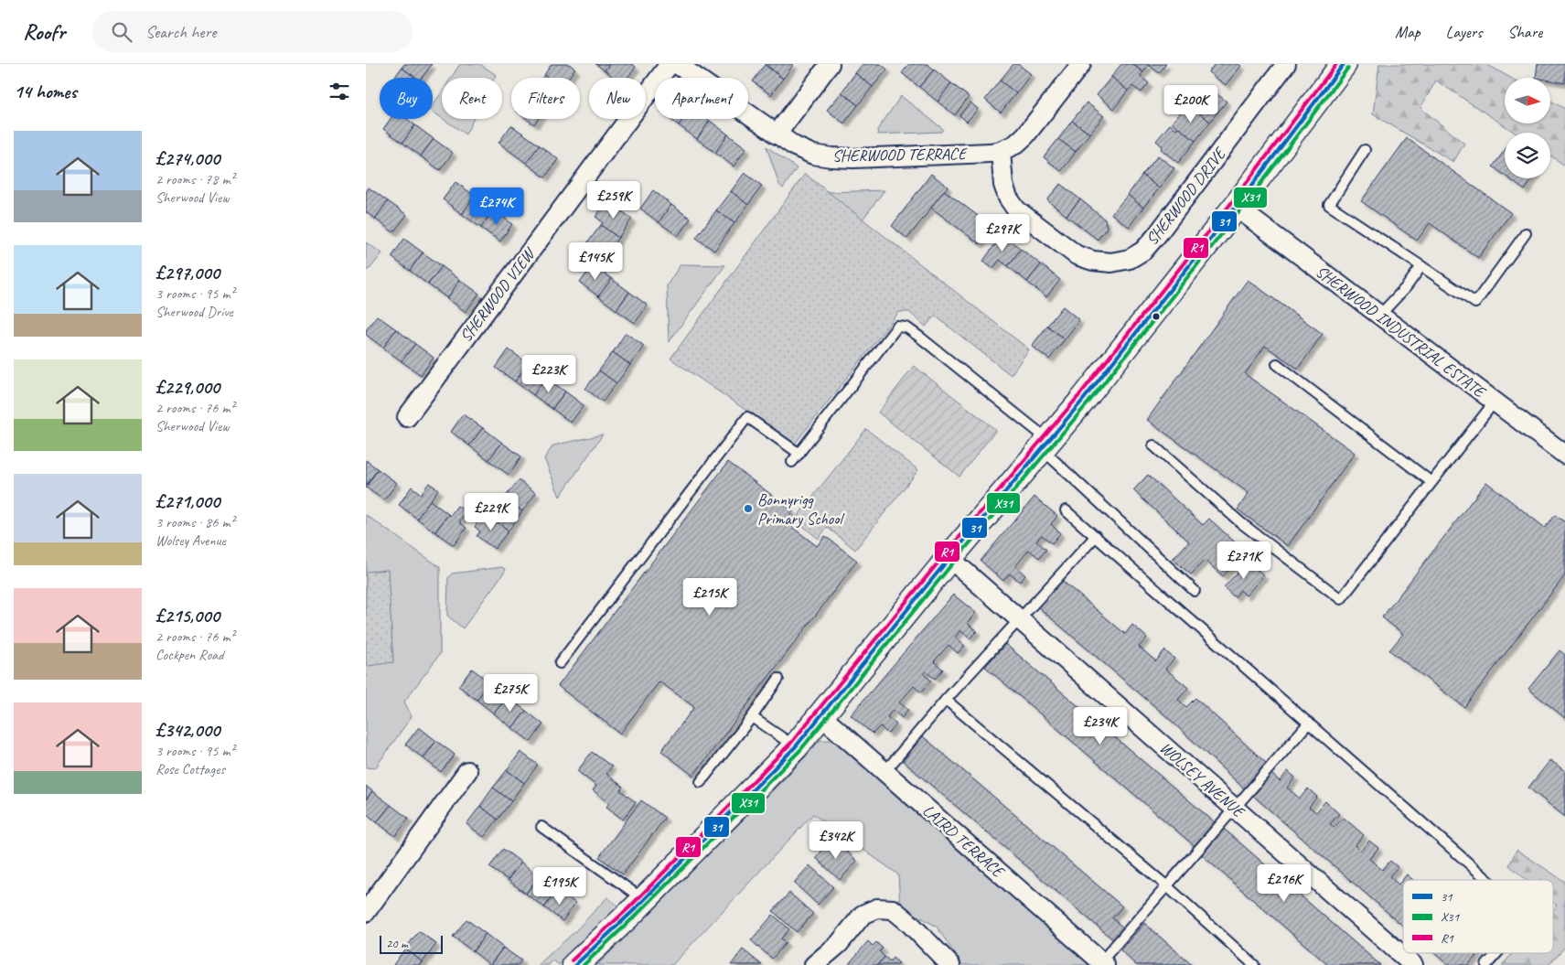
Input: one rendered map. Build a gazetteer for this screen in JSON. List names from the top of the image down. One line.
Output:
{"streets":{"street":["SHERWOOD TERRACE","SHERWOOD DRIVE","SHERWOOD VIEW","SHERWOOD INDUSTRIAL ESTATE","WOLSEY AVENUE","LAIRD TERRACE"]},"crossings":[["SHERWOOD TERRACE","SHERWOOD DRIVE"]],"places":["Bonnyrigg Primary School"],"lines":["transit line 31","transit line R1","transit line X31"],"legend":["31","X31","R1"],"scale_bar":"20 m","north":"right","page":{"header":"Roofr","search":"Search here","nav":["Map","Layers","Share"],"heading":"14 homes","chip":["Buy","Rent","Filters","New","Apartment"],"price":["£200K","£259K","£274K","£297K","£145K","£223K","£229K","£271K","£215K","£275K","£234K","£342K","£216K","£195K"],"list":[{"name":"£274,000","note":"2 rooms · 78 m² · Sherwood View"},{"name":"£297,000","note":"3 rooms · 95 m² · Sherwood Drive"},{"name":"£229,000","note":"2 rooms · 76 m² · Sherwood View"},{"name":"£271,000","note":"3 rooms · 86 m² · Wolsey Avenue"},{"name":"£215,000","note":"2 rooms · 76 m² · Cockpen Road"},{"name":"£342,000","note":"3 rooms · 95 m² · Rose Cottages"}],"scale":"20 m"}}
